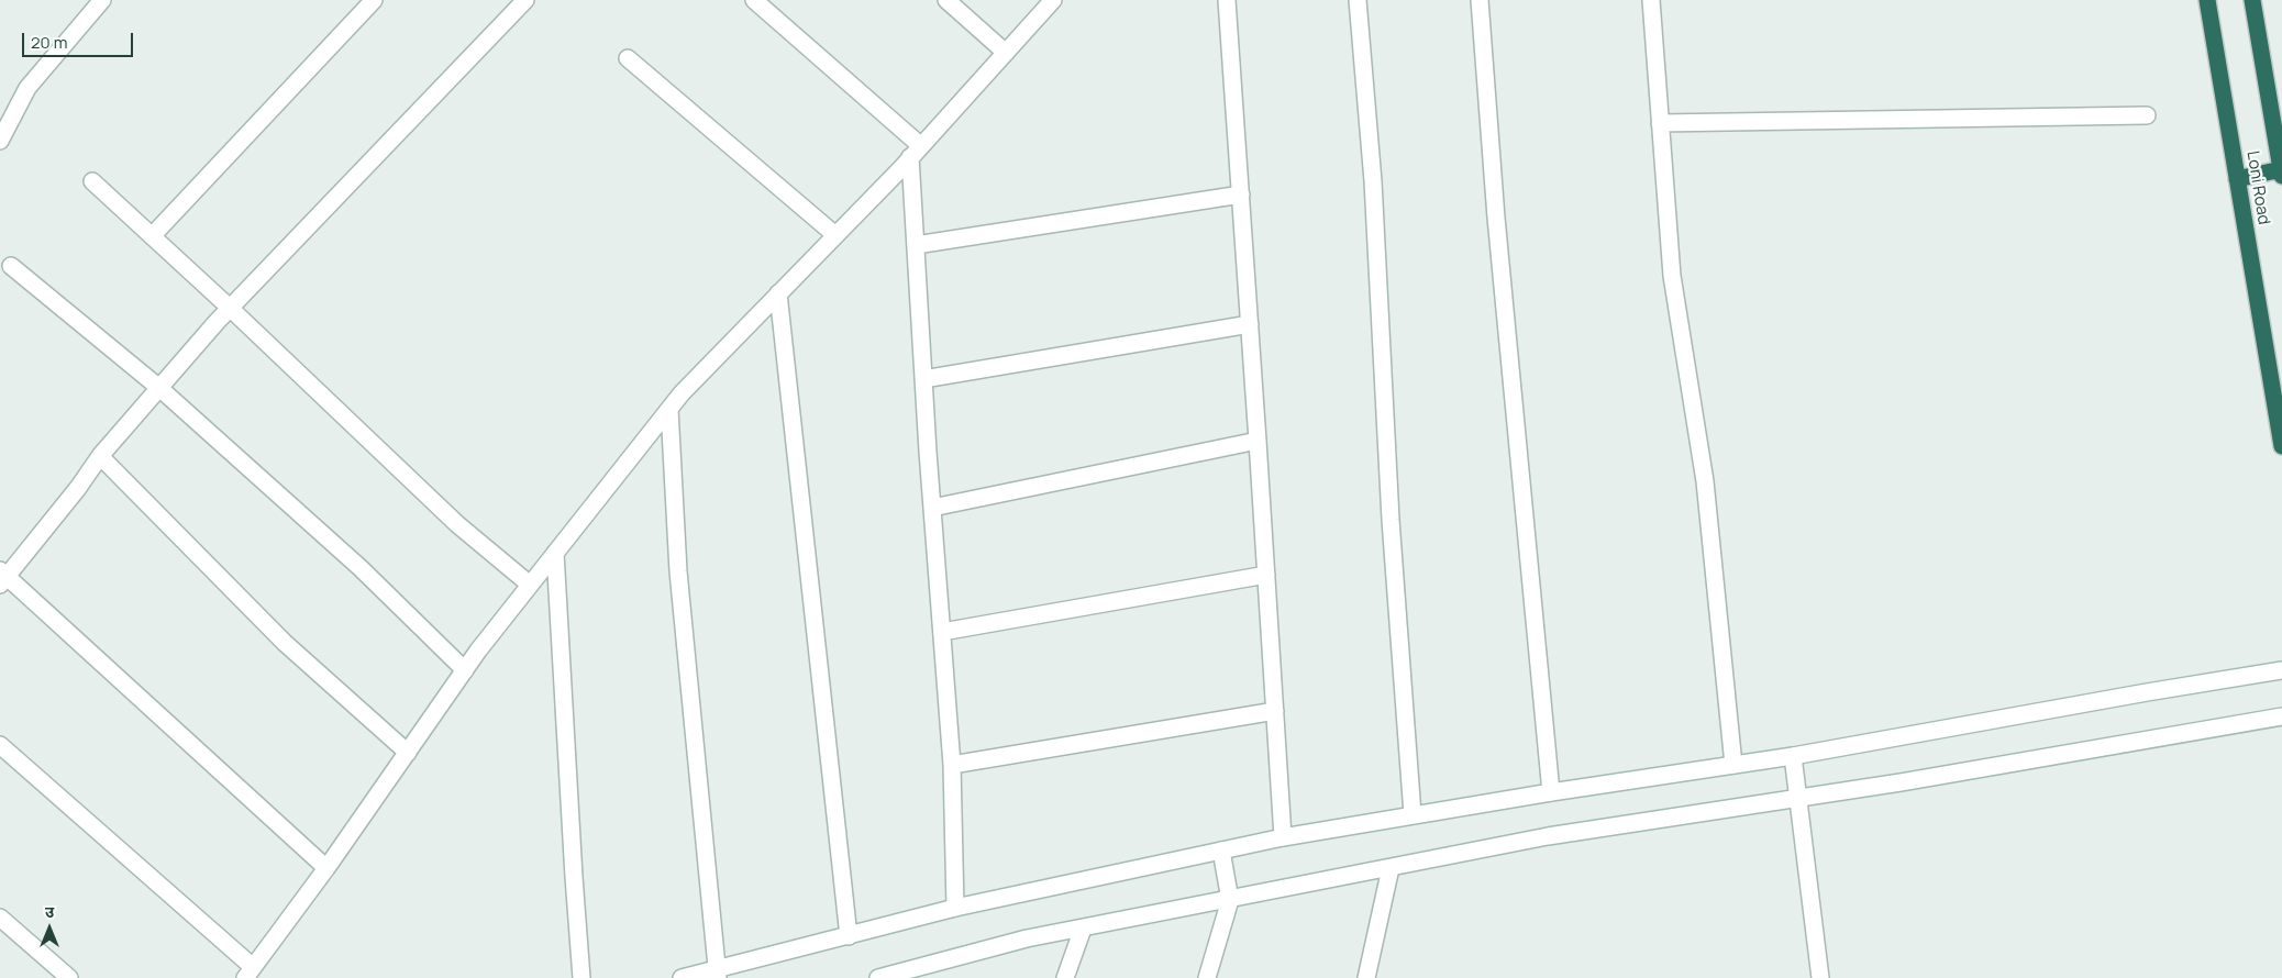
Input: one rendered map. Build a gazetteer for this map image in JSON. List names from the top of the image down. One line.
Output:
{"streets":{"highway":["Loni Road"]},"scale_bar":"20 m","north":"top"}
